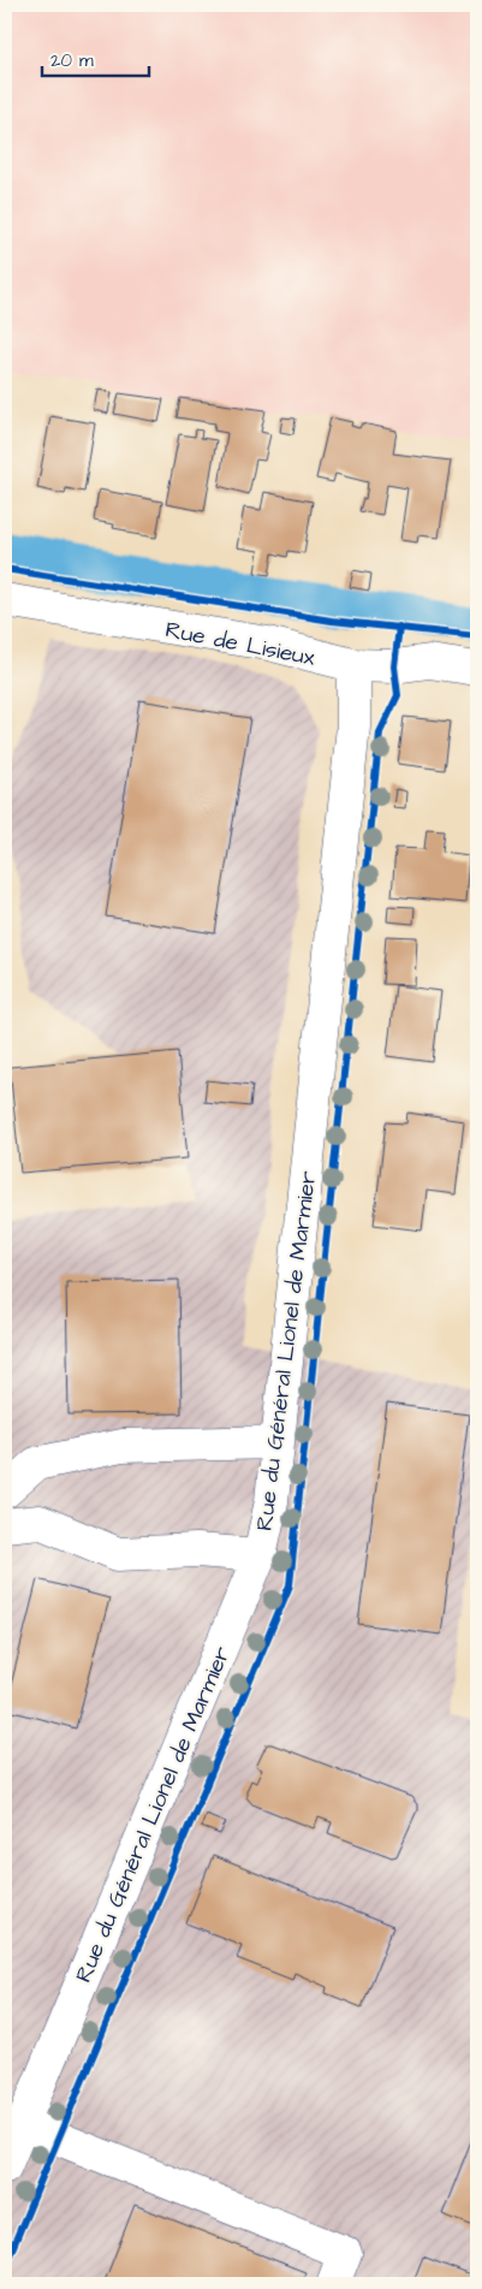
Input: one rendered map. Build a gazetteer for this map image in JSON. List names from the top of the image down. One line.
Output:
{"streets":{"street":["Rue de Lisieux","Rue du Général Lionel de Marmier"]},"crossings":[["Rue de Lisieux","Rue du Général Lionel de Marmier"]],"scale_bar":"20 m"}
